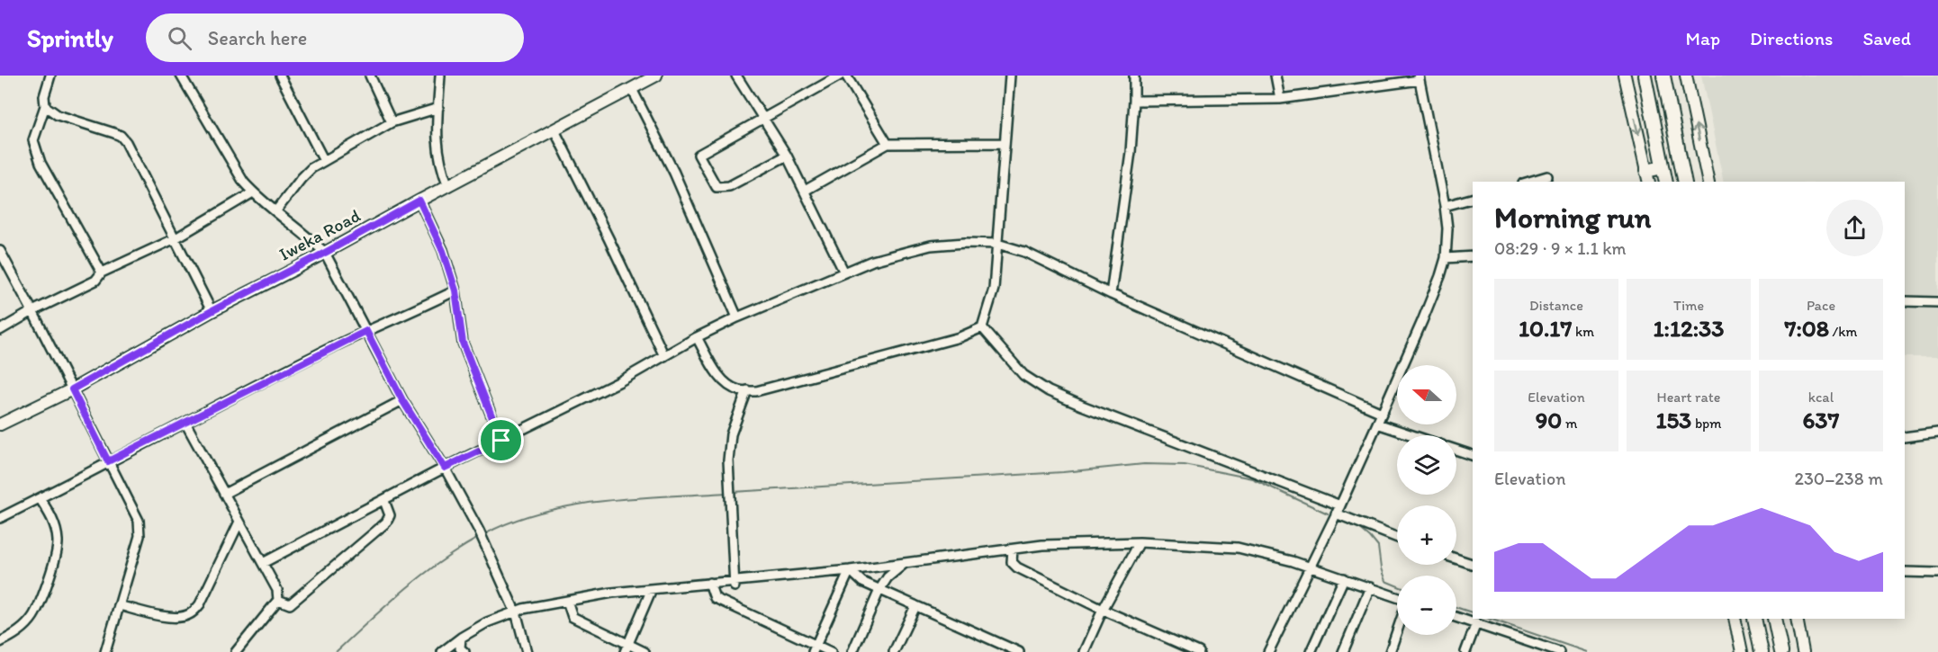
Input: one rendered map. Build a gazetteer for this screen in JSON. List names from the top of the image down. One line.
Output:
{"streets":{"main road":["Iweka Road"]},"north":"left","page":{"header":"Sprintly","search":"Search here","nav":["Map","Directions","Saved"],"heading":["Morning run","08:29 · 9 × 1.1 km"],"stats":[["Distance","10.17 km"],["Time","1:12:33"],["Pace","7:08 /km"],["Elevation","90 m"],["Heart rate","153 bpm"],["kcal","637"]],"map_buttons":["+","−"],"chart":["Elevation","230–238 m"]}}
